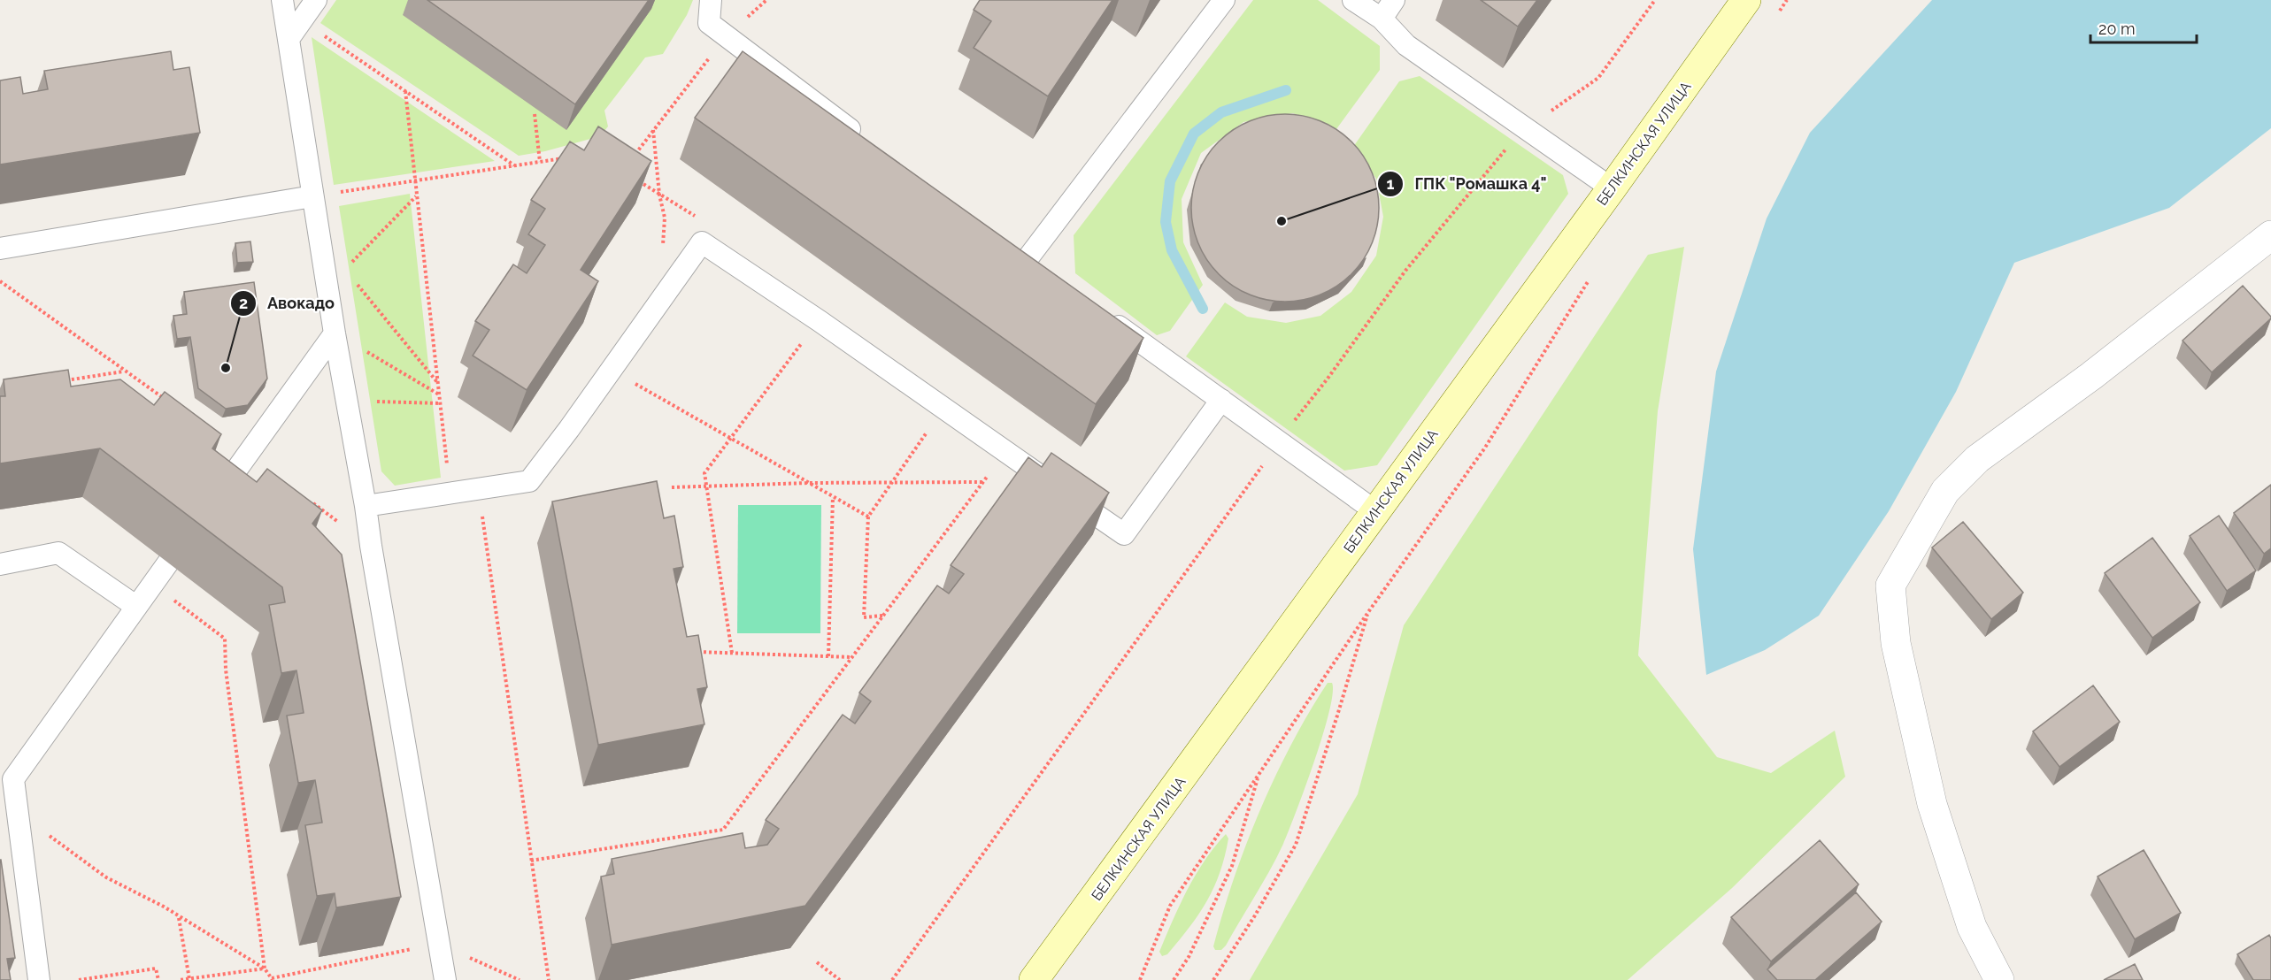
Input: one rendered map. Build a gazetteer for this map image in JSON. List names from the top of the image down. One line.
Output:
{"streets":{"street":["БЕЛКИНСКАЯ УЛИЦА"]},"places":["ГПК \"Ромашка 4\"","Авокадо"],"scale_bar":"20 m"}
